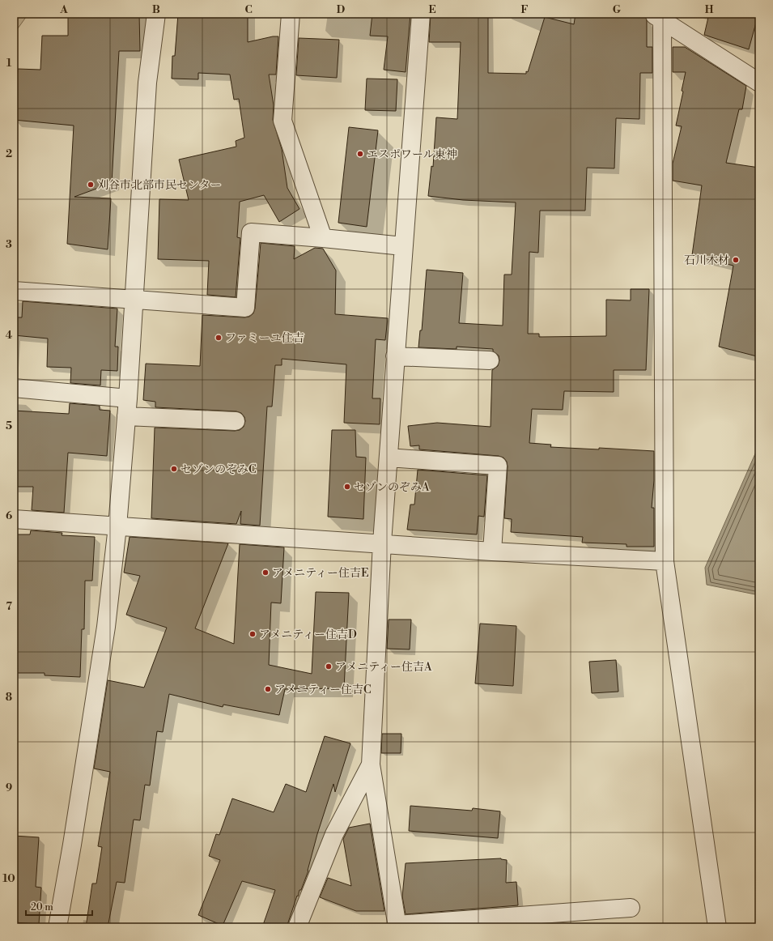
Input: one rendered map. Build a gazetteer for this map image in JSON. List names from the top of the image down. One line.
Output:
{"places":["エスポワール東神","刈谷市北部市民センター","石川木材","ファミーユ住吉","セゾンのぞみC","セゾンのぞみA","アメニティー住吉E","アメニティー住吉D","アメニティー住吉A","アメニティー住吉C"],"scale_bar":"20 m","grid":{"columns":["A","B","C","D","E","F","G","H"],"rows":["1","2","3","4","5","6","7","8","9","10"]}}
